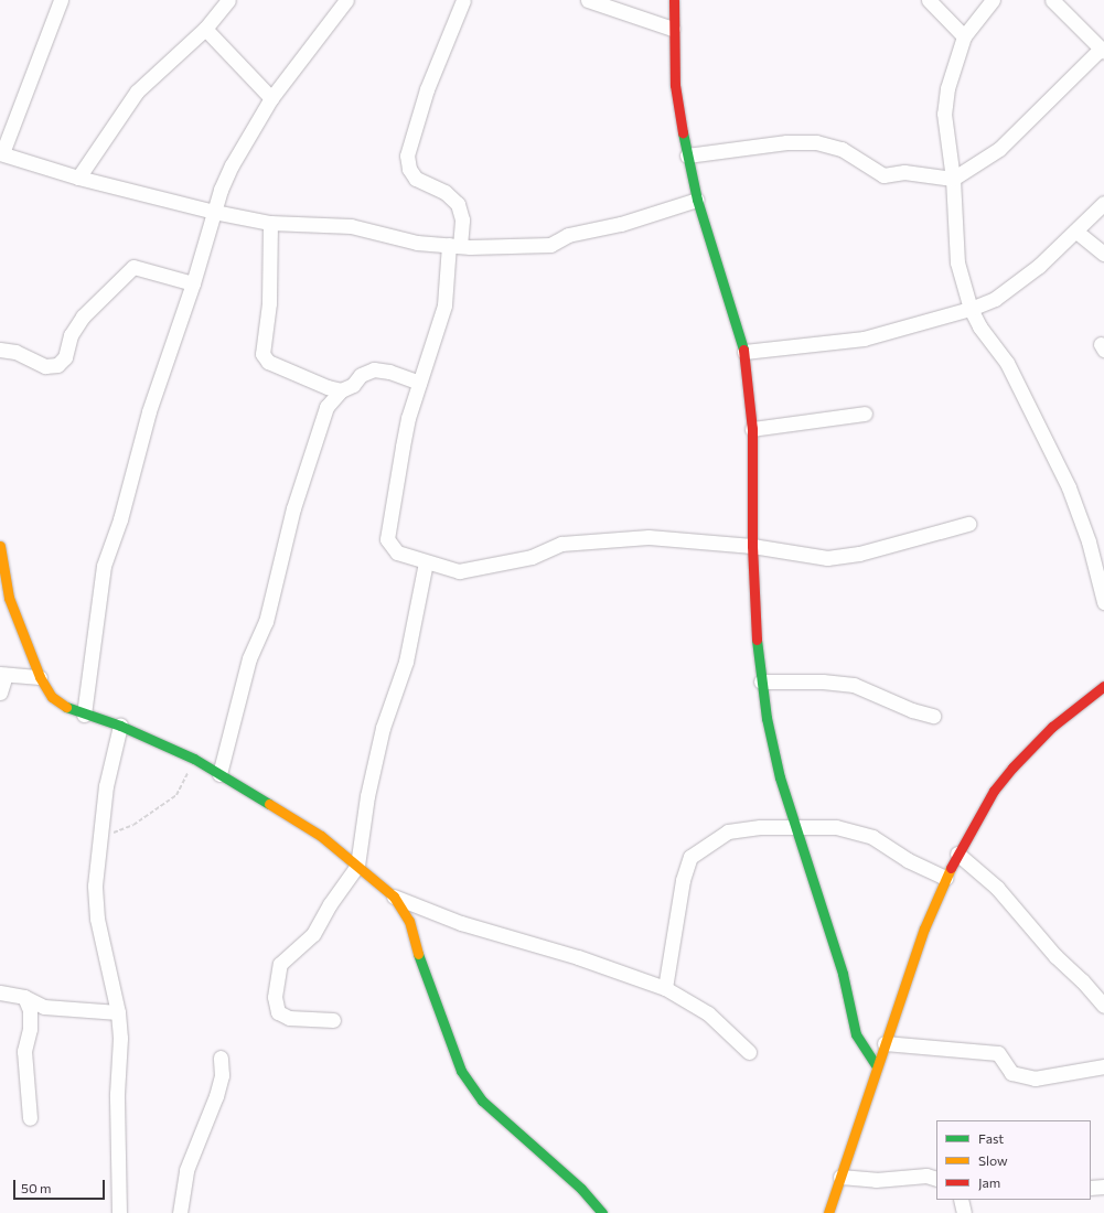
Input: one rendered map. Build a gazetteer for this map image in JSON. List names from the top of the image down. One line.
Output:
{"legend":["Fast","Slow","Jam"],"scale_bar":"50 m"}
